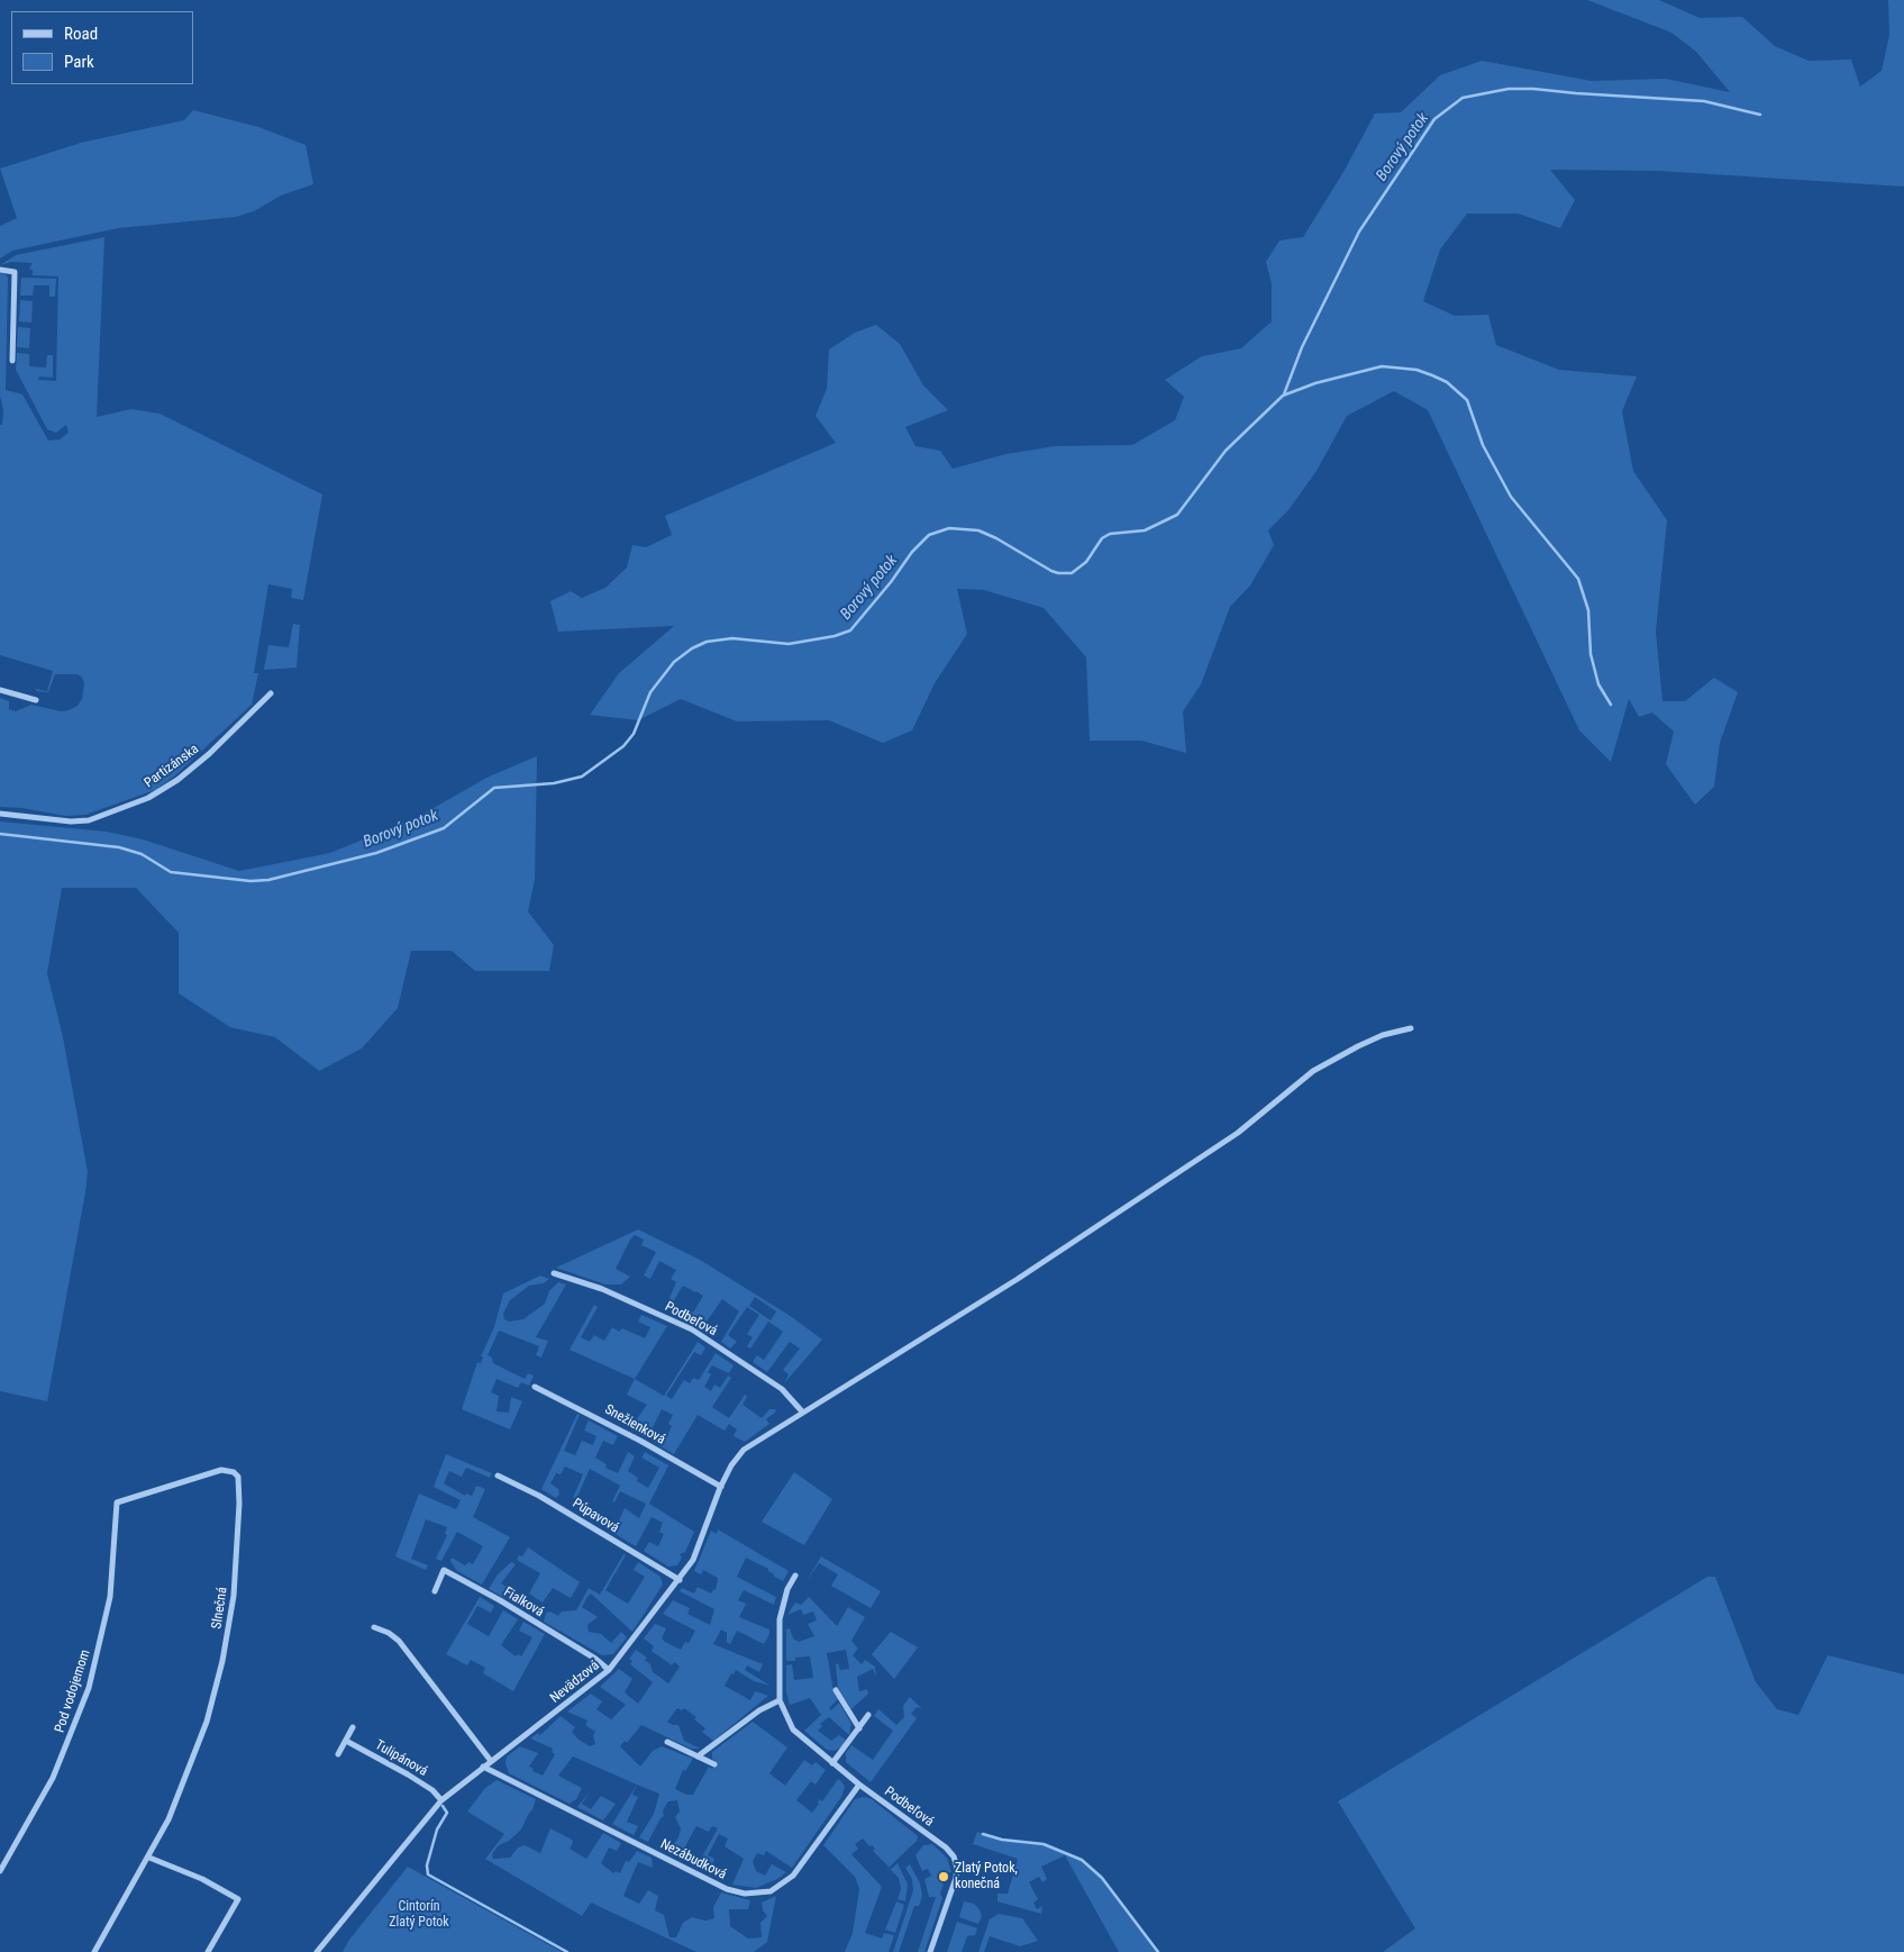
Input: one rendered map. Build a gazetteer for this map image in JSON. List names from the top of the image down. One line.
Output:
{"streets":{"street":["Partizánska","Podbeľová","Snežienková","Púpavová","Fialková","Slnečná","Nevädzová","Pod vodojemom","Tulipánová","Nezábudková"]},"crossings":[["Podbeľová","Nevädzová"],["Podbeľová","Nezábudková"],["Snežienková","Nevädzová"],["Púpavová","Nevädzová"],["Fialková","Nevädzová"],["Slnečná","Pod vodojemom"],["Nevädzová","Tulipánová"],["Nevädzová","Nezábudková"]],"water":["Borový potok"],"parks":["Cintorín Zlatý Potok"],"places":["Zlatý Potok, konečná"],"legend":["Road","Park"]}
